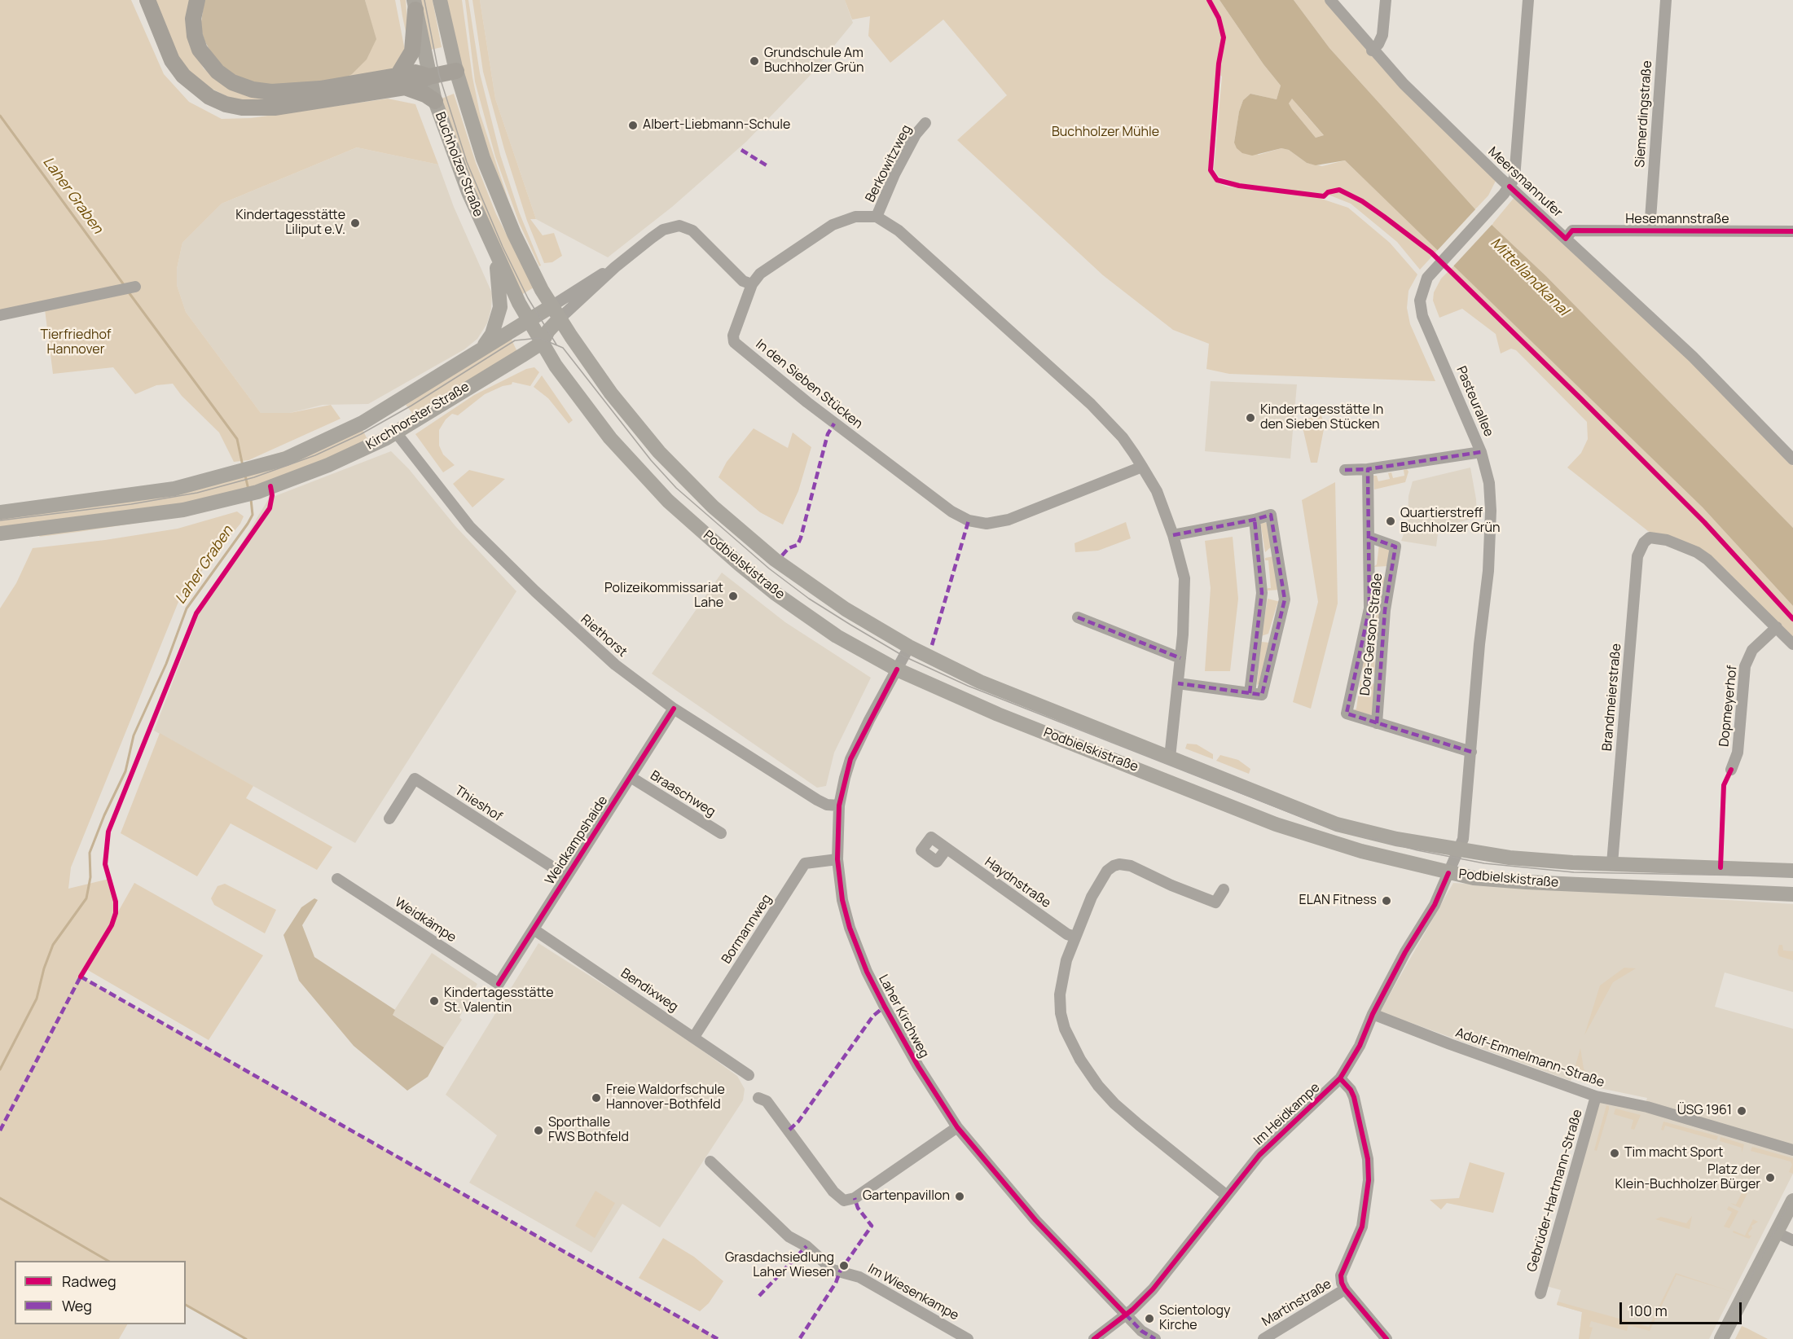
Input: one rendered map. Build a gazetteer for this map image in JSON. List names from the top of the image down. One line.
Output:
{"streets":{"main road":["Buchholzer Straße","Kirchhorster Straße","Podbielskistraße"],"street":["Siemerdingstraße","Berkowitzweg","Meersmannufer","Hesemannstraße","In den Sieben Stücken","Pasteurallee","Dora-Gerson-Straße","Riethorst","Brandmeierstraße","Dopmeyerhof","Braaschweg","Thieshof","Weidkampshaide","Haydnstraße","Weidkämpe","Bormannweg","Bendixweg","Laher Kirchweg","Adolf-Emmelmann-Straße","Im Heidkampe","Gebrüder-Hartmann-Straße","Im Wiesenkampe","Martinstraße"]},"crossings":[["Siemerdingstraße","Hesemannstraße"],["Berkowitzweg","In den Sieben Stücken"],["Buchholzer Straße","Kirchhorster Straße"],["Buchholzer Straße","Podbielskistraße"],["Meersmannufer","Hesemannstraße"],["Meersmannufer","Pasteurallee"],["Pasteurallee","Podbielskistraße"],["Pasteurallee","Dora-Gerson-Straße"],["Pasteurallee","Im Heidkampe"],["Kirchhorster Straße","Podbielskistraße"],["Kirchhorster Straße","Riethorst"],["Podbielskistraße","Brandmeierstraße"],["Podbielskistraße","Laher Kirchweg"],["Podbielskistraße","Im Heidkampe"],["Riethorst","Weidkampshaide"],["Riethorst","Laher Kirchweg"],["Brandmeierstraße","Dopmeyerhof"],["Braaschweg","Weidkampshaide"],["Thieshof","Weidkampshaide"],["Weidkampshaide","Weidkämpe"],["Weidkampshaide","Bendixweg"],["Bormannweg","Bendixweg"],["Bormannweg","Laher Kirchweg"],["Laher Kirchweg","Im Heidkampe"],["Adolf-Emmelmann-Straße","Im Heidkampe"],["Adolf-Emmelmann-Straße","Gebrüder-Hartmann-Straße"]],"water":["Laher Graben","Mittellandkanal"],"parks":["Buchholzer Mühle","Tierfriedhof Hannover"],"places":["Grundschule Am Buchholzer Grün","Albert-Liebmann-Schule","Kindertagesstätte Liliput e.V.","Kindertagesstätte In den Sieben Stücken","Quartierstreff Buchholzer Grün","Polizeikommissariat Lahe","ELAN Fitness","Kindertagesstätte St. Valentin","Freie Waldorfschule Hannover-Bothfeld","ÜSG 1961","Sporthalle FWS Bothfeld","Tim macht Sport","Platz der Klein-Buchholzer Bürger","Gartenpavillon","Grasdachsiedlung Laher Wiesen","Scientology Kirche"],"legend":["Radweg","Weg"],"scale_bar":"100 m"}
